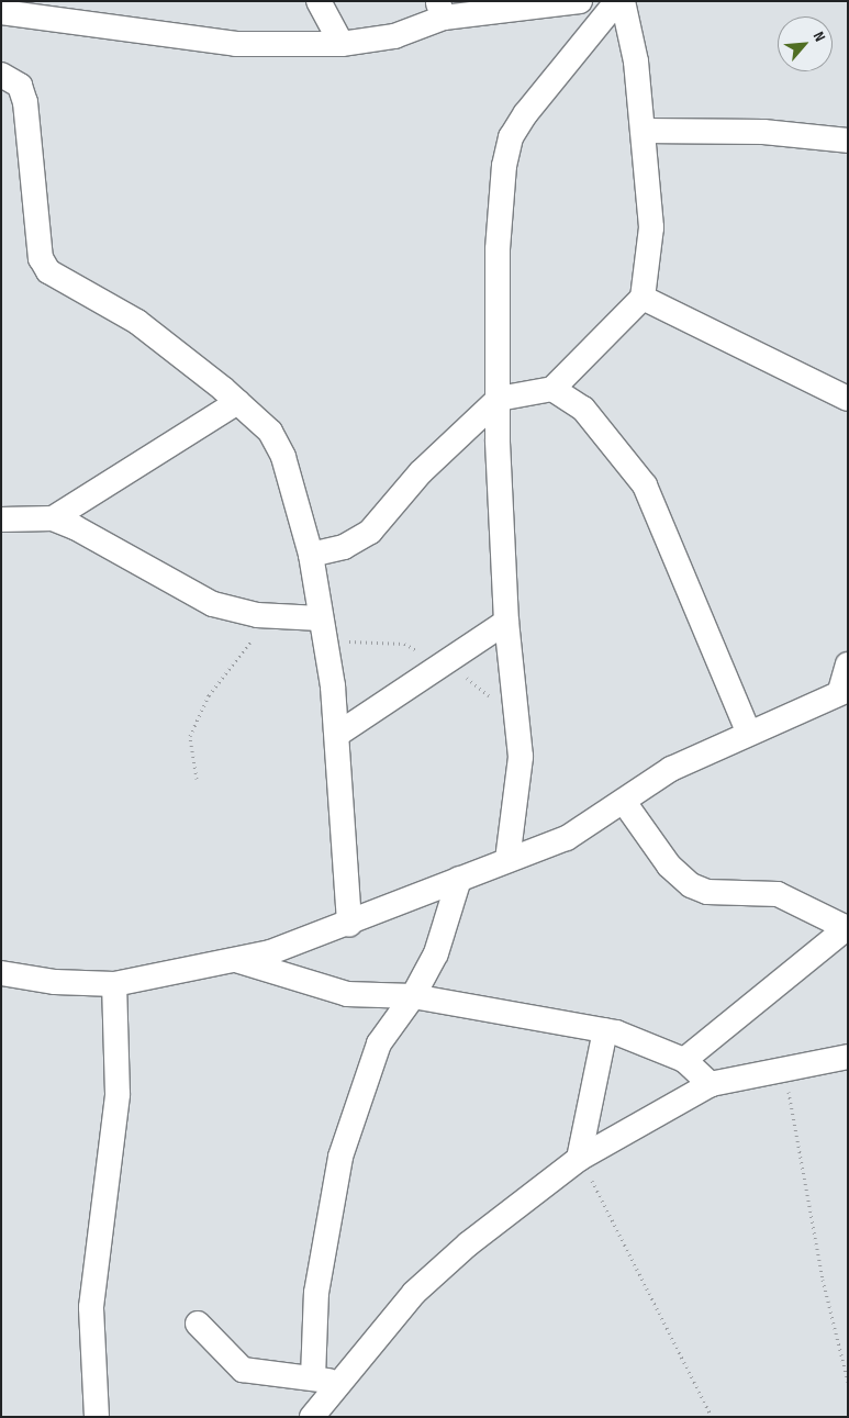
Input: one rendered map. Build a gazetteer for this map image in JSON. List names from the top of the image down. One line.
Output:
{"north":"top right"}
